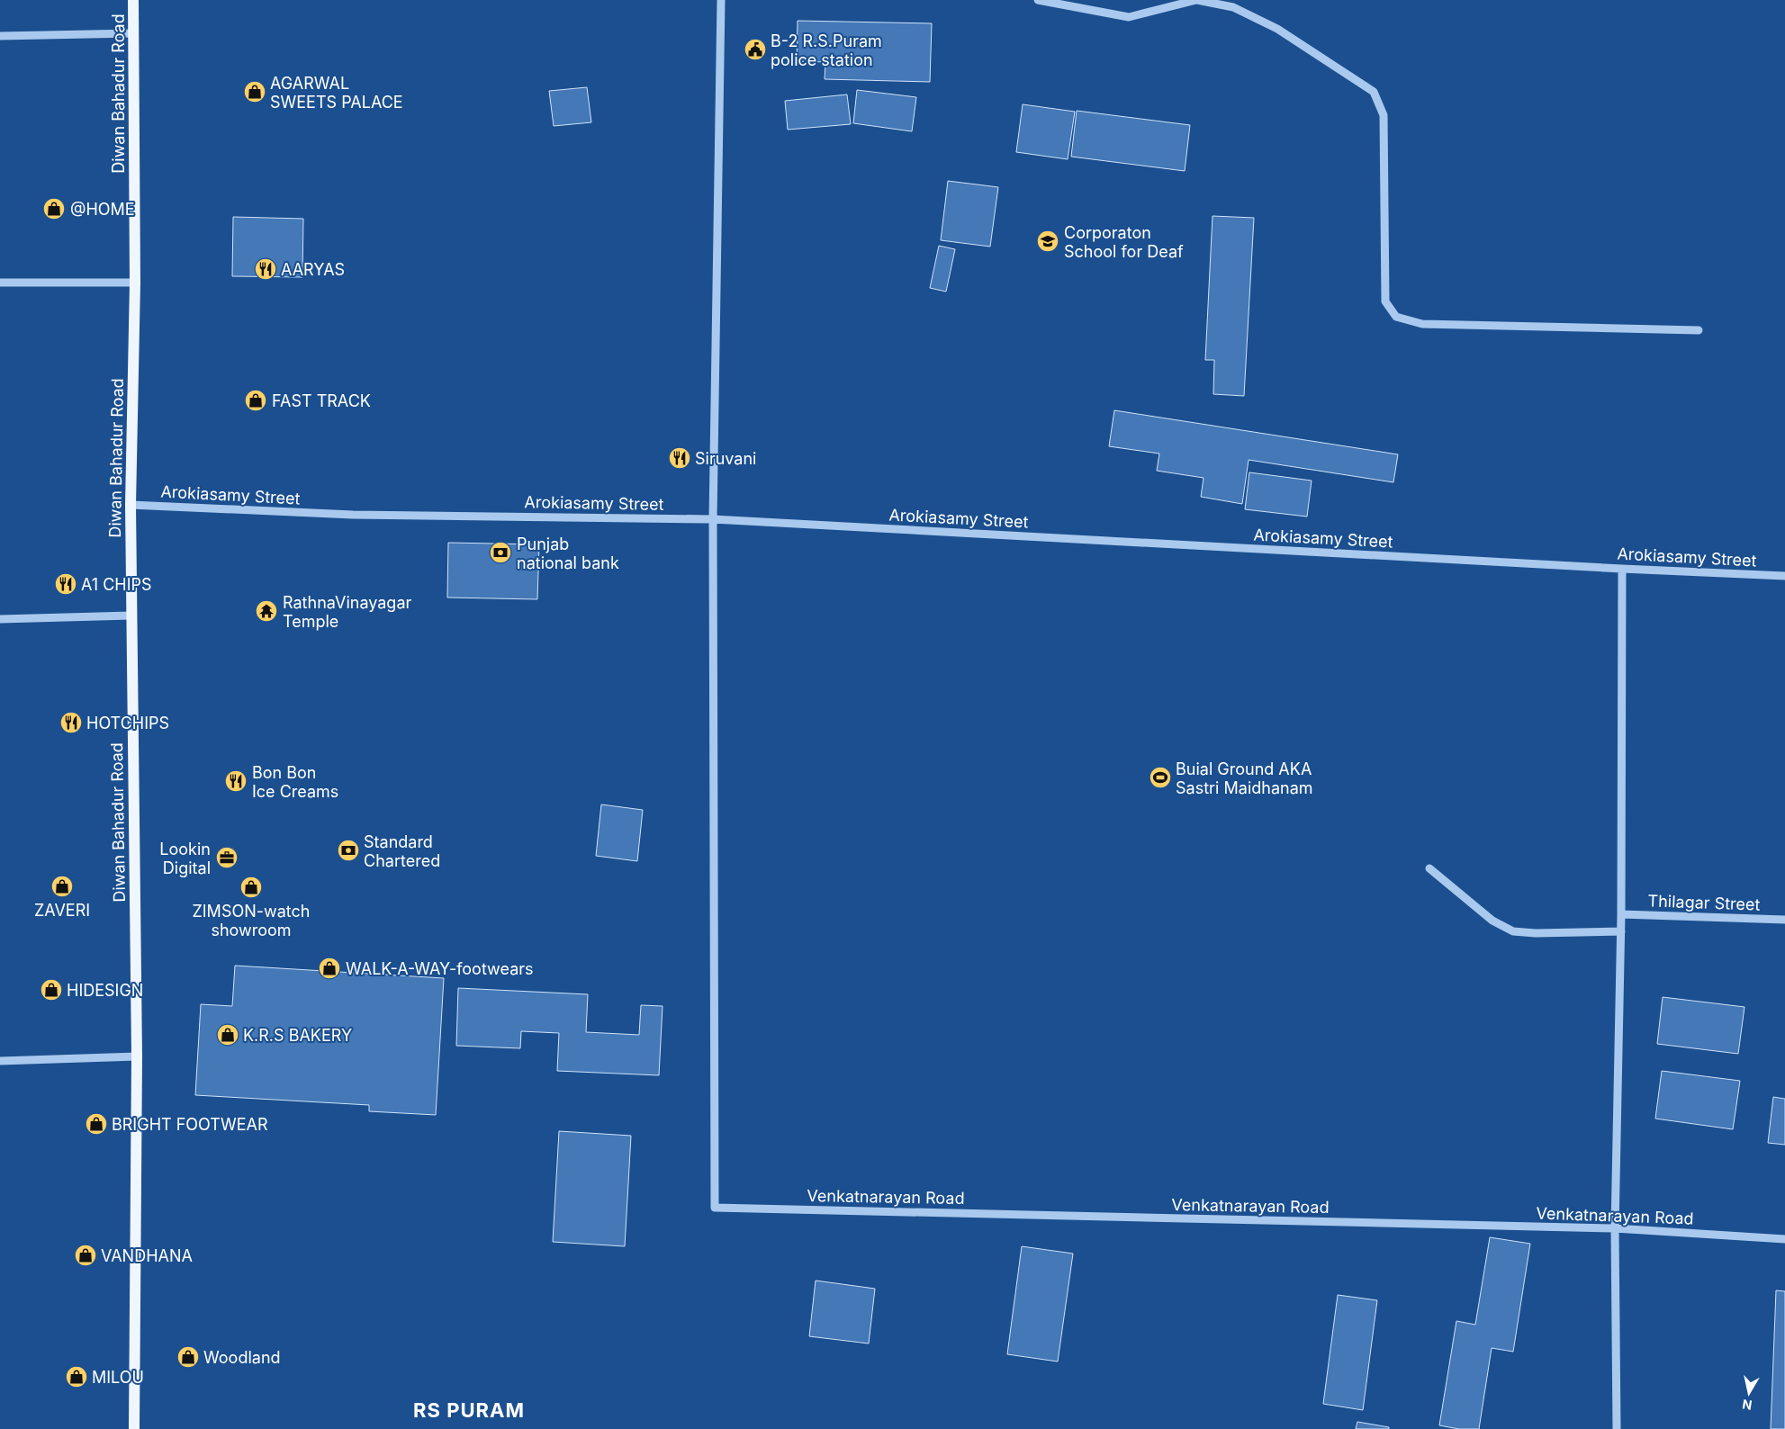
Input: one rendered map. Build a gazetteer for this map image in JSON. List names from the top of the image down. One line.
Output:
{"streets":{"main road":["Diwan Bahadur Road"],"street":["Arokiasamy Street","Thilagar Street","Venkatnarayan Road"]},"crossings":[["Diwan Bahadur Road","Arokiasamy Street"],["Arokiasamy Street","Venkatnarayan Road"]],"districts":["RS PURAM"],"places":{"public building":["B-2 R.S.Puram police station"],"shop":["AGARWAL SWEETS PALACE","@HOME","FAST TRACK","ZAVERI","ZIMSON-watch showroom","WALK-A-WAY-footwears","HIDESIGN","K.R.S BAKERY","BRIGHT FOOTWEAR","VANDHANA","Woodland","MILOU"],"school or university":["Corporaton School for Deaf"],"restaurant":["AARYAS","Siruvani","A1 CHIPS","HOTCHIPS","Bon Bon Ice Creams"],"bank":["Punjab national bank","Standard Chartered"],"temple":["RathnaVinayagar Temple"],"sports":["Buial Ground AKA Sastri Maidhanam"],"office":["Lookin Digital"]},"north":"bottom"}
